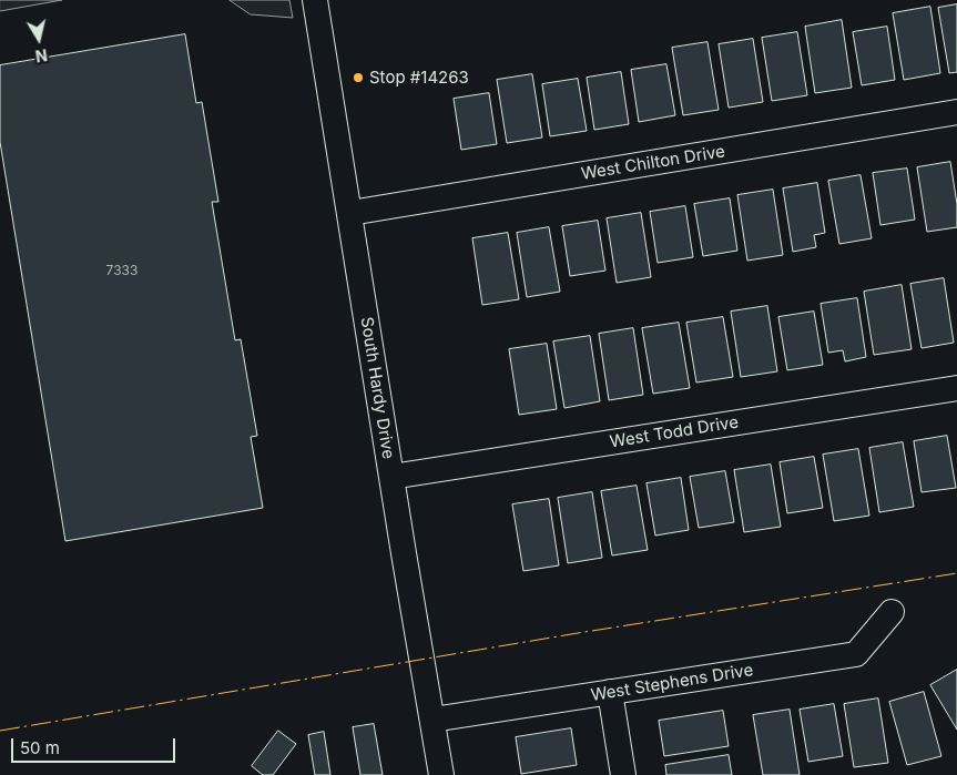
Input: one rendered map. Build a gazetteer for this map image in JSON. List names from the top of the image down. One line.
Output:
{"streets":{"street":["West Chilton Drive","South Hardy Drive","West Todd Drive","West Stephens Drive"]},"crossings":[["West Chilton Drive","South Hardy Drive"],["South Hardy Drive","West Todd Drive"],["South Hardy Drive","West Stephens Drive"]],"places":["Stop #14263"],"house_numbers":["7333"],"scale_bar":"50 m","north":"bottom"}
